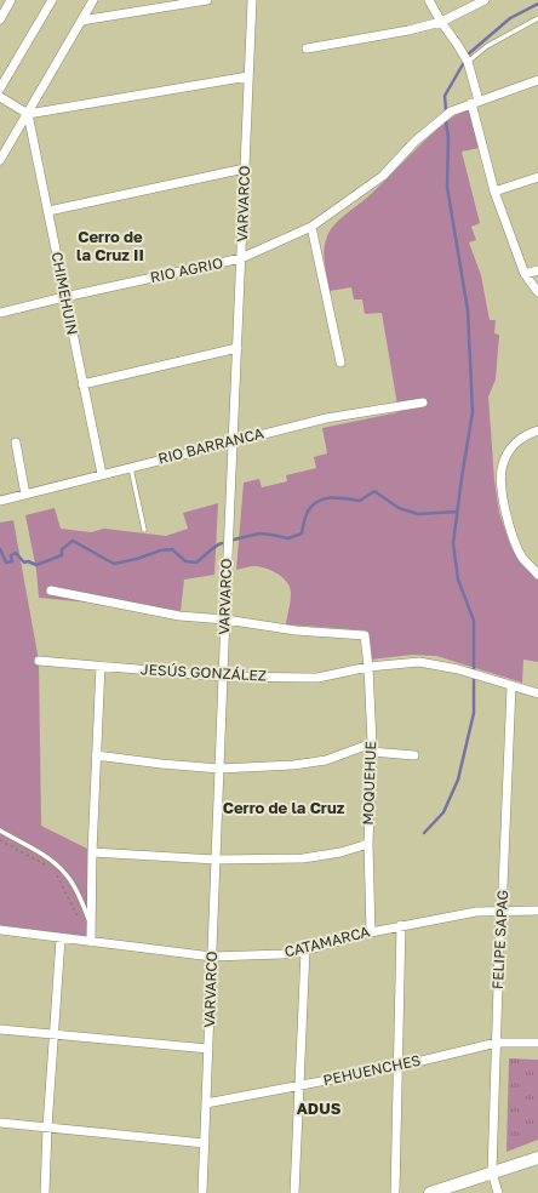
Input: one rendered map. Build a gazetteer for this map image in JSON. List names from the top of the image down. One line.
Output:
{"streets":{"street":["VARVARCO","RIO AGRIO","CHIMEHUIN","RIO BARRANCA","JESÚS GONZÁLEZ","MOQUEHUE","FELIPE SAPAG","CATAMARCA","PEHUENCHES"]},"crossings":[["VARVARCO","RIO AGRIO"],["VARVARCO","RIO BARRANCA"],["VARVARCO","JESÚS GONZÁLEZ"],["VARVARCO","MOQUEHUE"],["VARVARCO","CATAMARCA"],["VARVARCO","PEHUENCHES"],["RIO AGRIO","CHIMEHUIN"],["CHIMEHUIN","RIO BARRANCA"],["JESÚS GONZÁLEZ","MOQUEHUE"],["JESÚS GONZÁLEZ","FELIPE SAPAG"],["MOQUEHUE","CATAMARCA"],["FELIPE SAPAG","CATAMARCA"],["FELIPE SAPAG","PEHUENCHES"]],"districts":["Cerro de la Cruz II","Cerro de la Cruz","ADUS"]}
